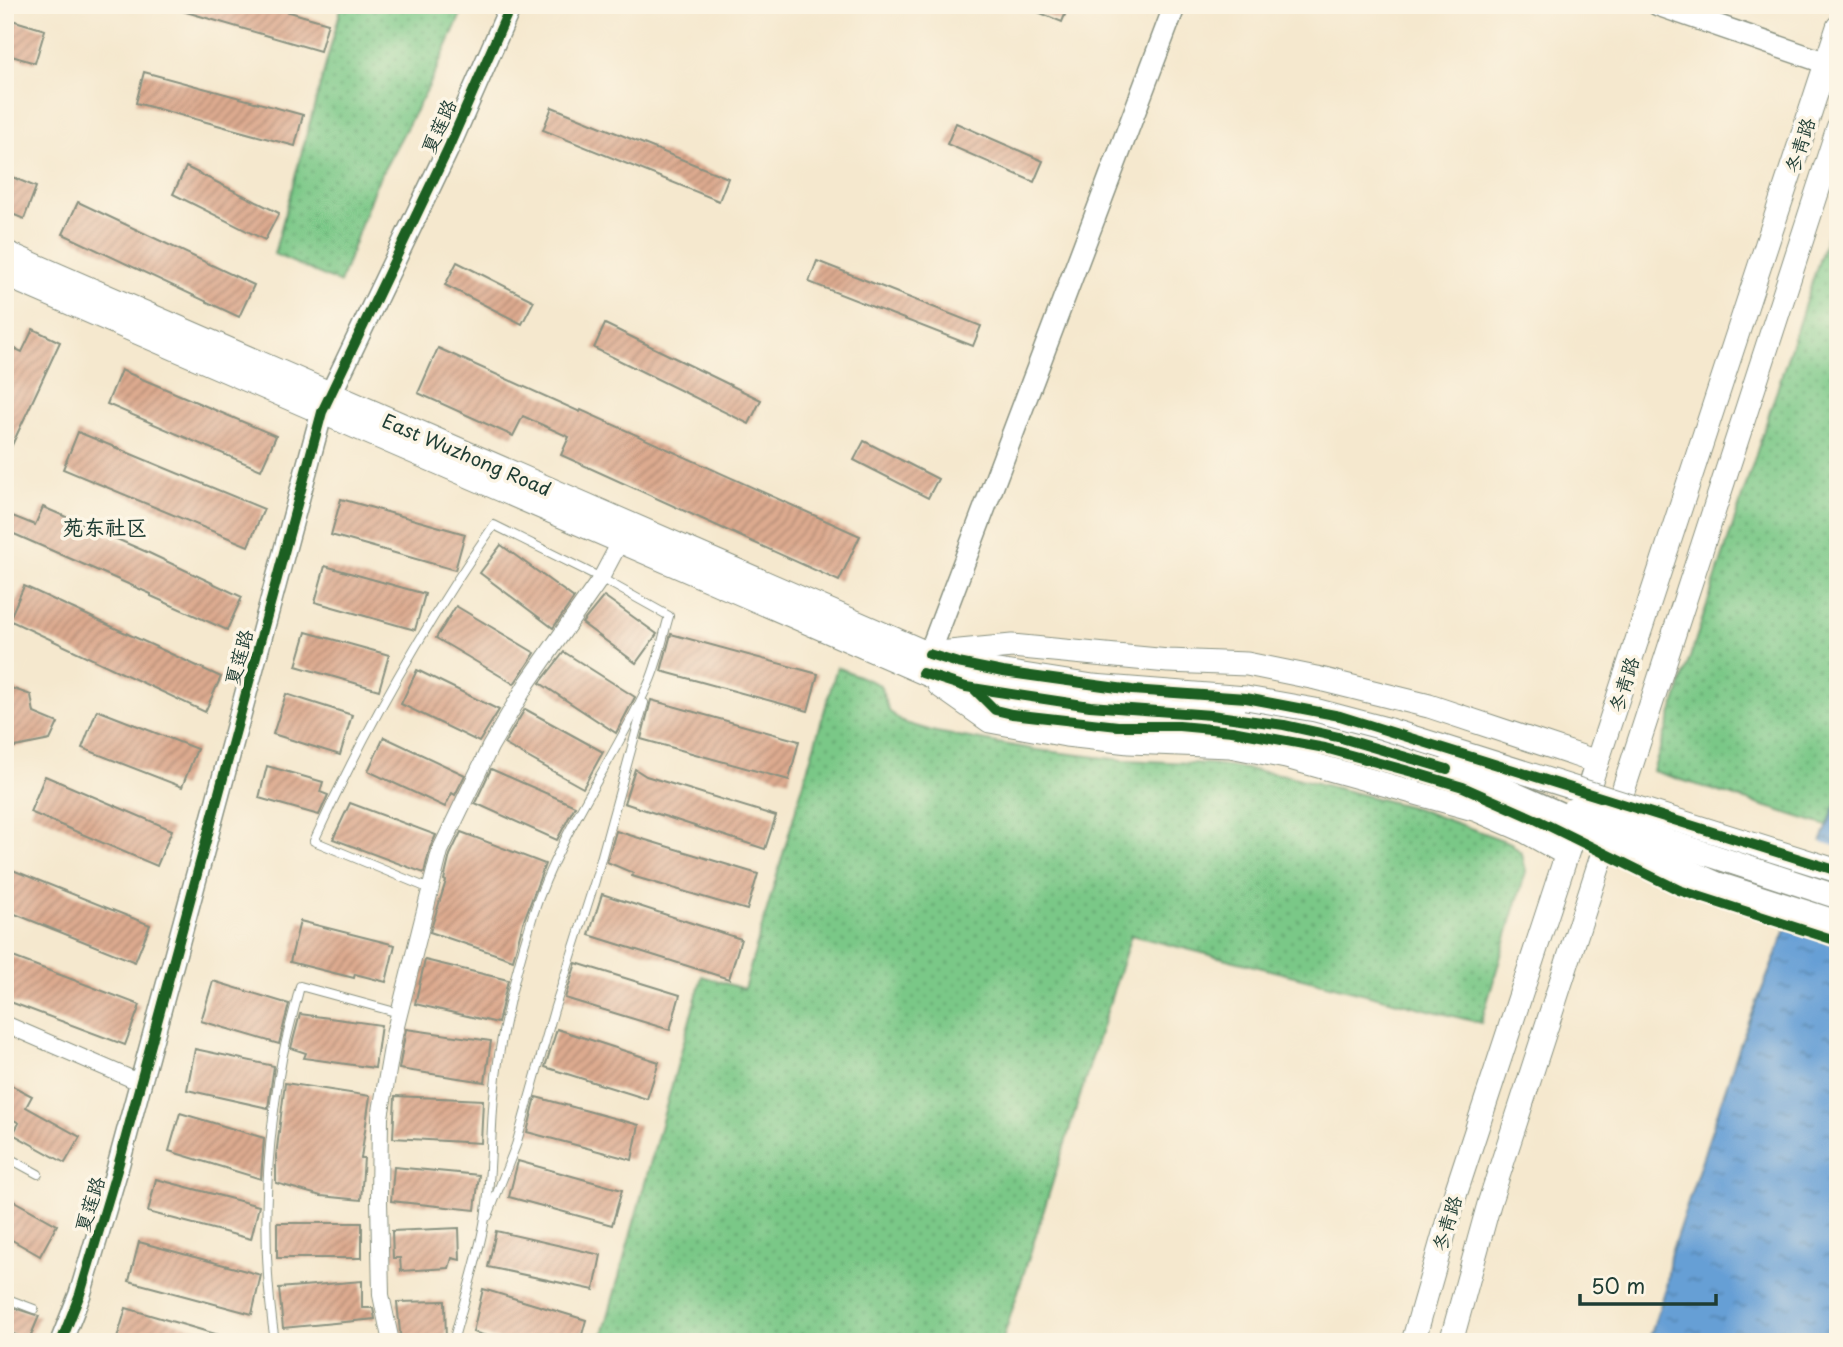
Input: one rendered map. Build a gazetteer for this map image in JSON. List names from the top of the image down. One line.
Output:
{"streets":{"main road":["冬青路","East Wuzhong Road"],"street":["夏莲路"]},"crossings":[["夏莲路","East Wuzhong Road"]],"districts":["苑东社区"],"scale_bar":"50 m"}
